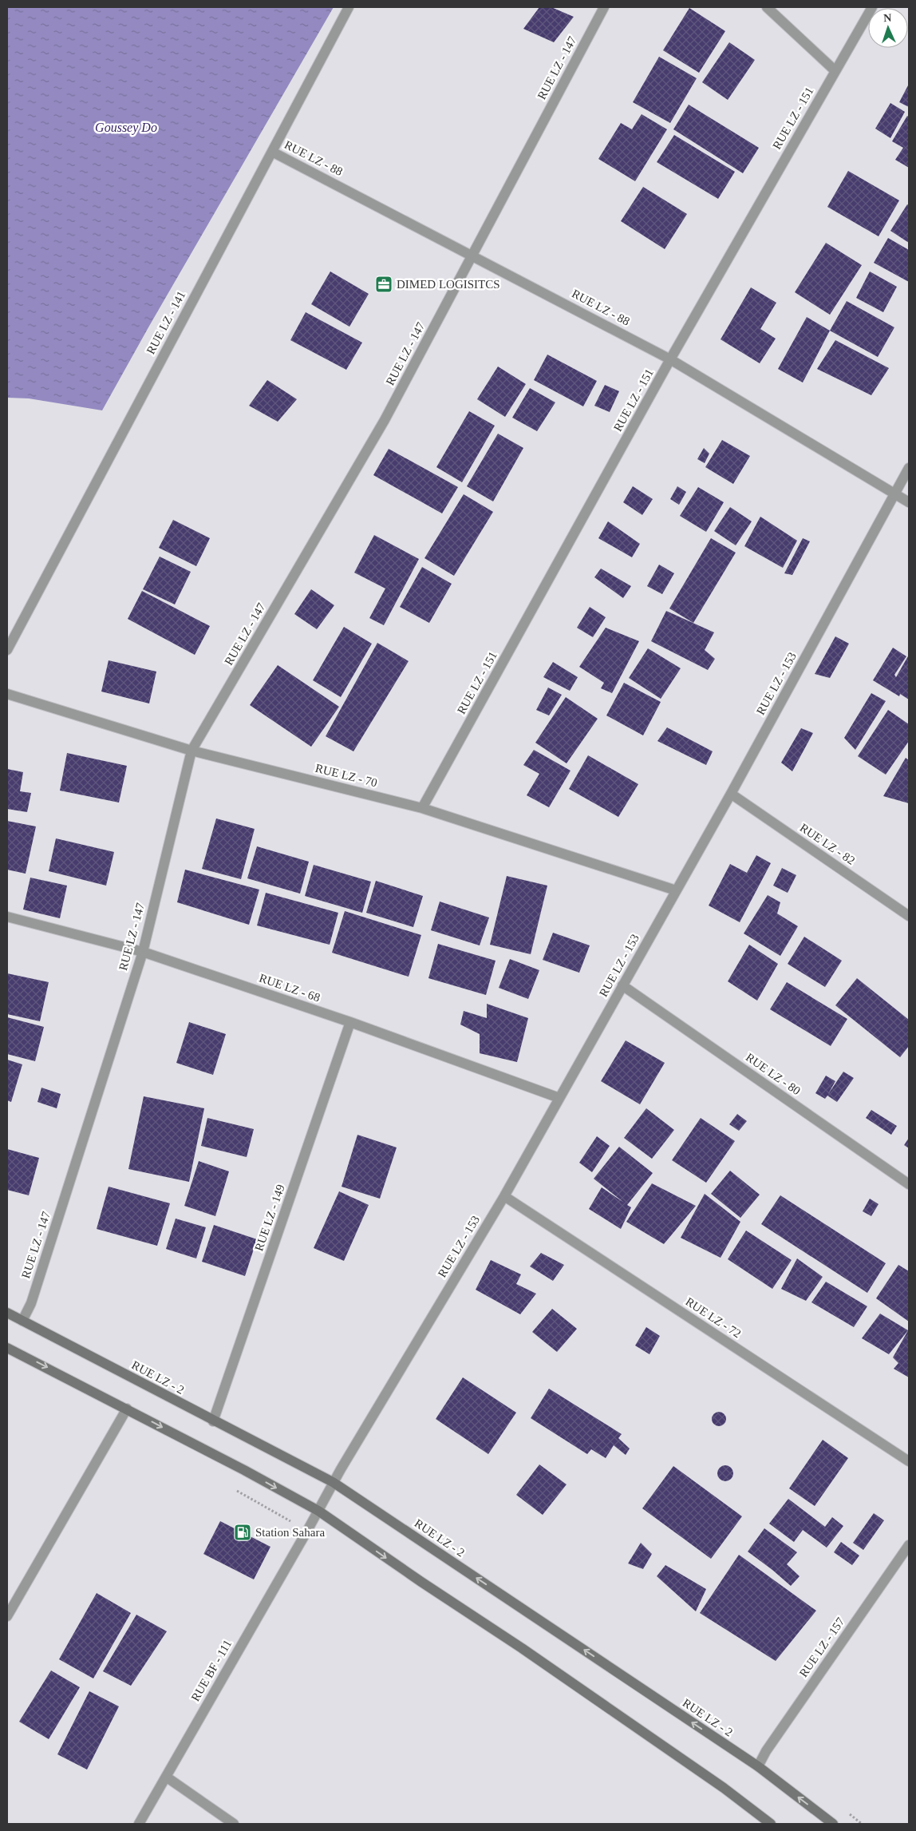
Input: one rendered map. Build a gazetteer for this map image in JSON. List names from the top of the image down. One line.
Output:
{"streets":{"main road":["RUE LZ - 2"],"street":["RUE LZ - 147","RUE LZ - 151","RUE LZ - 88","RUE LZ - 141","RUE LZ - 153","RUE LZ - 70","RUE LZ - 82","RUE LZ - 68","RUE LZ - 80","RUE LZ - 149","RUE LZ - 72","RUE LZ - 157","RUE BF - 111"]},"crossings":[["RUE LZ - 147","RUE LZ - 88"],["RUE LZ - 147","RUE LZ - 70"],["RUE LZ - 147","RUE LZ - 68"],["RUE LZ - 147","RUE LZ - 2"],["RUE LZ - 151","RUE LZ - 88"],["RUE LZ - 151","RUE LZ - 70"],["RUE LZ - 88","RUE LZ - 141"],["RUE LZ - 88","RUE LZ - 153"],["RUE LZ - 153","RUE LZ - 70"],["RUE LZ - 153","RUE LZ - 82"],["RUE LZ - 153","RUE LZ - 68"],["RUE LZ - 153","RUE LZ - 80"],["RUE LZ - 153","RUE LZ - 72"],["RUE LZ - 153","RUE LZ - 2"],["RUE LZ - 153","RUE BF - 111"],["RUE LZ - 68","RUE LZ - 149"],["RUE LZ - 149","RUE LZ - 2"],["RUE LZ - 2","RUE LZ - 157"]],"water":["Goussey Do"],"places":{"office":["DIMED LOGISITCS"],"fuel station":["Station Sahara"]},"north":"top"}
